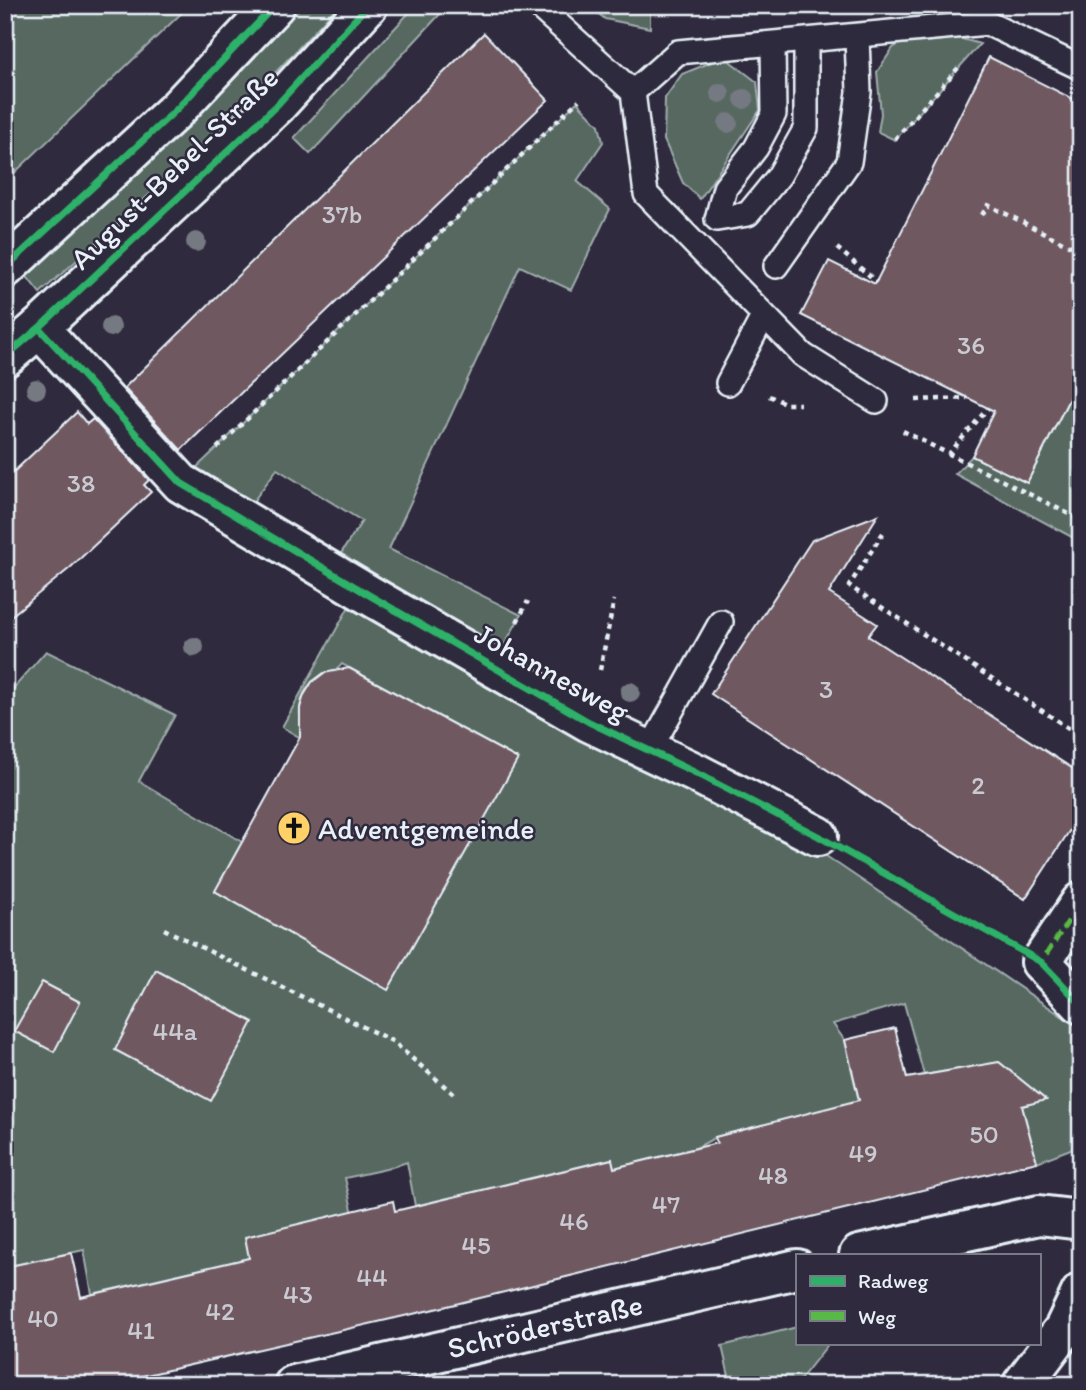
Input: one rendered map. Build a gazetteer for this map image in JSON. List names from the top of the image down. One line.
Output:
{"streets":{"street":["August-Bebel-Straße","Johannesweg","Schröderstraße"]},"crossings":[["August-Bebel-Straße","Johannesweg"]],"places":{"church":["Adventgemeinde"]},"house_numbers":["37b","36","38","3","2","44a","50","49","48","47","46","45","44","43","42","40","41"],"legend":["Radweg","Weg"]}
